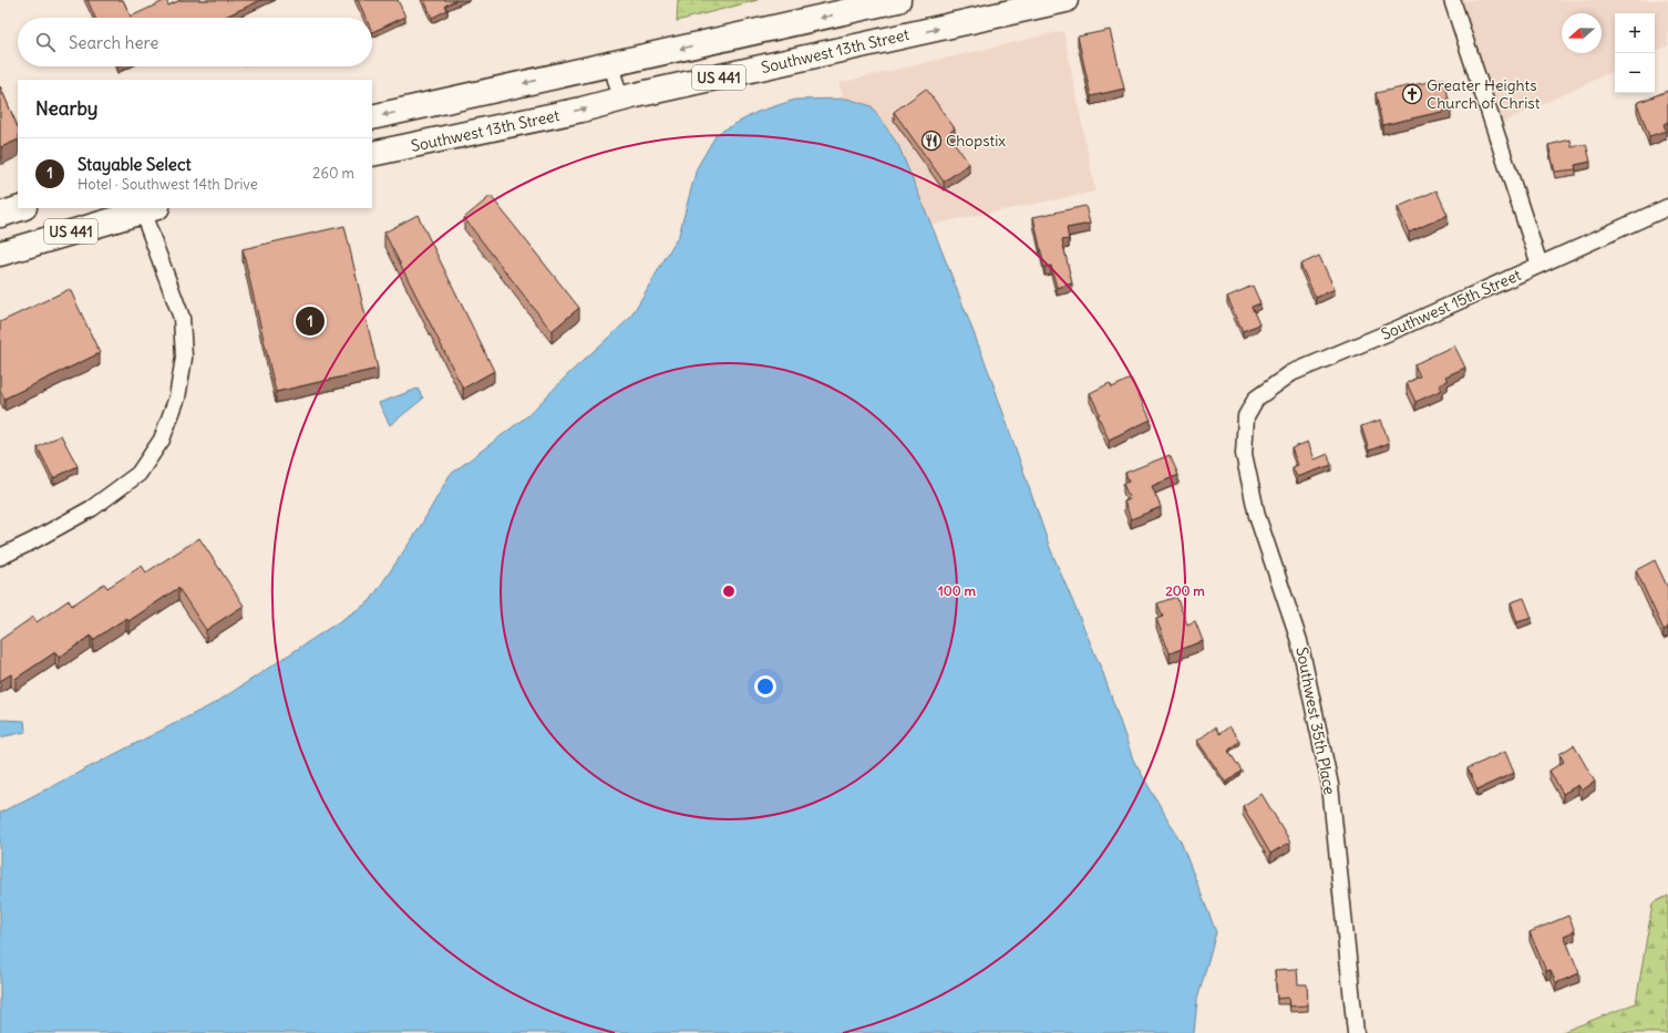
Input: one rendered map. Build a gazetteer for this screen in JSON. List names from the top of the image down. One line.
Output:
{"streets":{"main road":["Southwest 13th Street","US 441"],"street":["Southwest 15th Street","Southwest 35th Place"]},"crossings":[["Southwest 15th Street","Southwest 35th Place"]],"places":{"church":["Greater Heights Church of Christ"],"restaurant":["Chopstix"]},"north":"left","page":{"map_buttons":["+","−"],"search":"Search here","heading":"Nearby","list":[{"mark":"1","name":"Stayable Select","note":"Hotel · Southwest 14th Drive","value":"260 m"}],"pins":"1"},"rings":["100 m","200 m"]}
